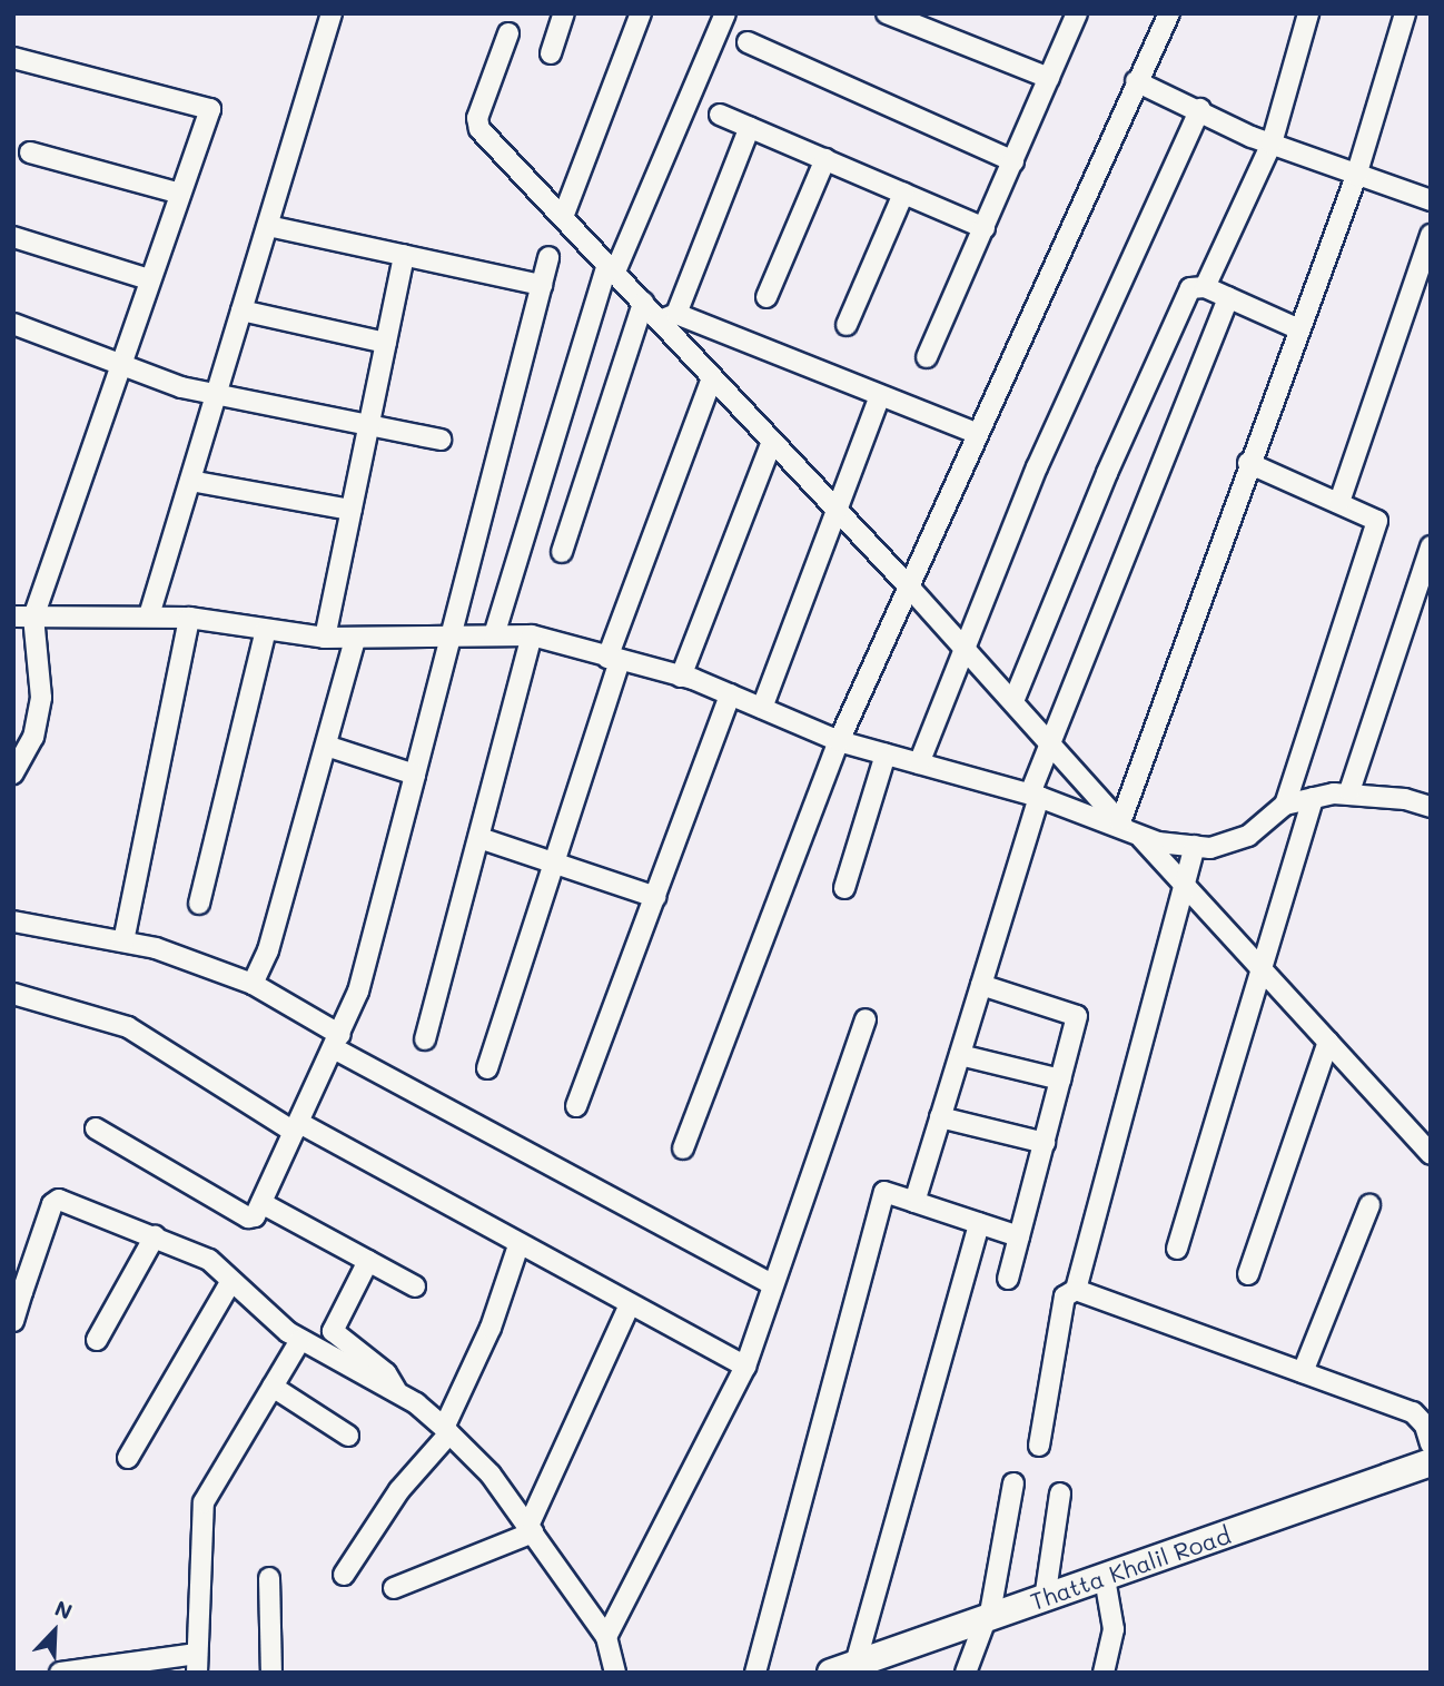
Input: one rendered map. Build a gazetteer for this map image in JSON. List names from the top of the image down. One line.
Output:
{"streets":{"street":["Thatta Khalil Road"]},"north":"top right"}
